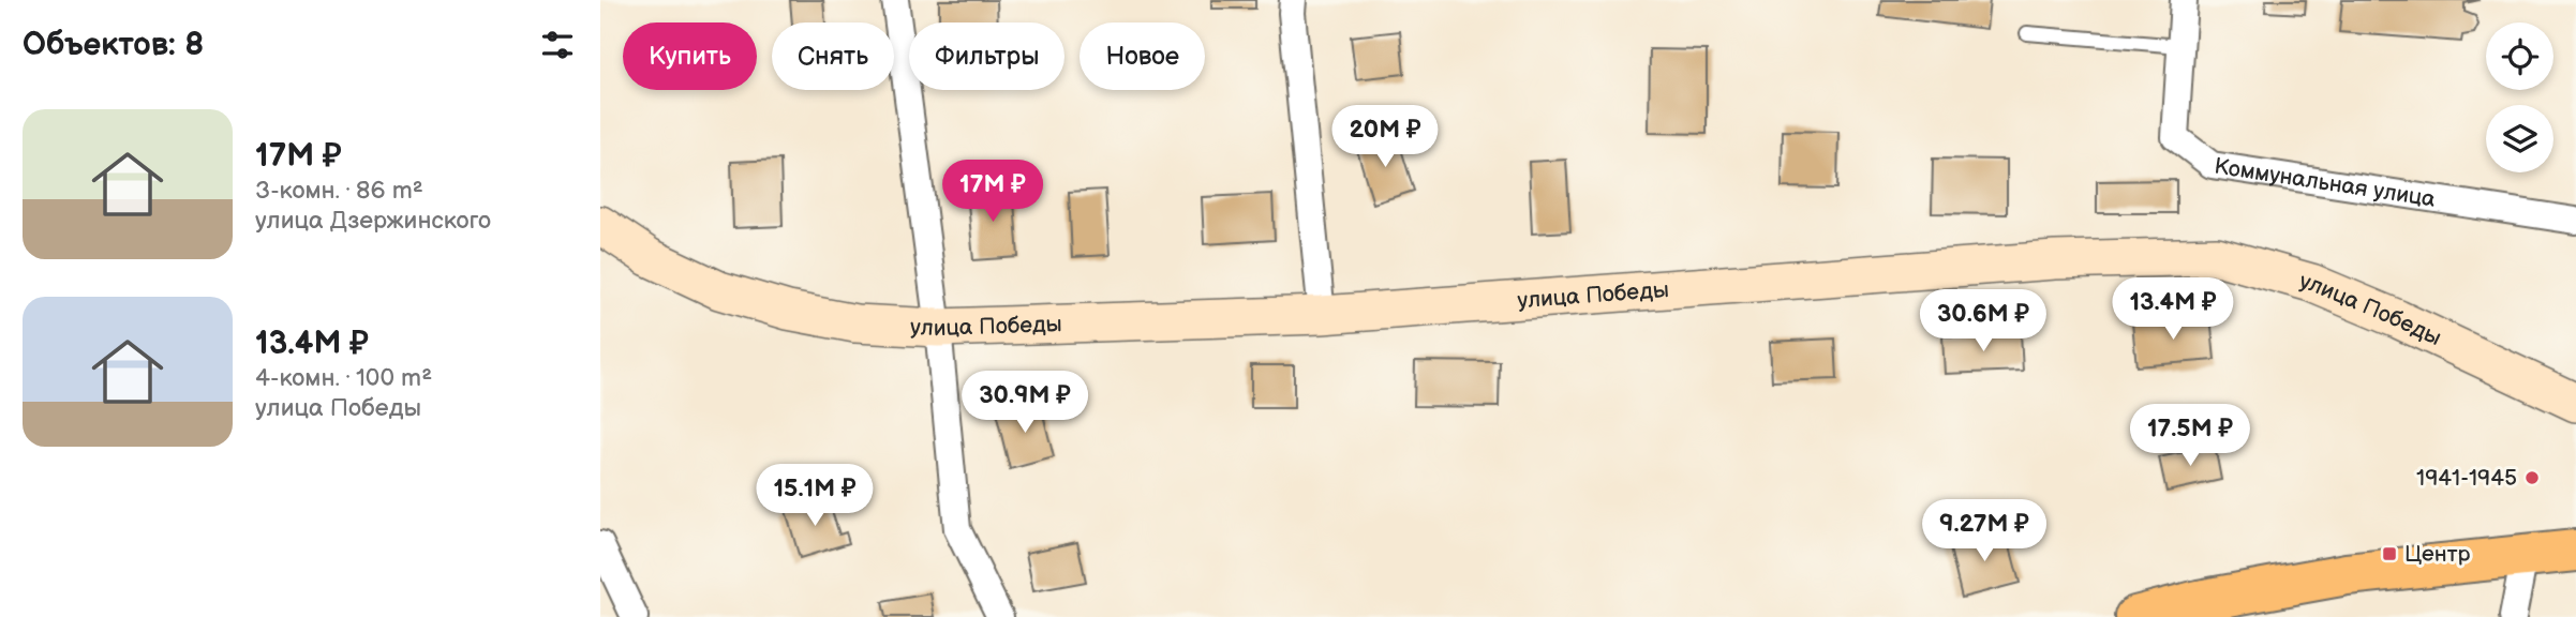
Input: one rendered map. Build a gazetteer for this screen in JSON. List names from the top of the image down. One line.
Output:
{"streets":{"main road":["улица Победы"],"street":["Коммунальная улица"]},"places":{"other":["1941-1945"],"transit":["Центр"]},"page":{"heading":"Объектов: 8","chip":["Купить","Снять","Фильтры","Новое"],"list":[{"name":"17M ₽","note":"3-комн. · 86 m² · улица Дзержинского"},{"name":"13.4M ₽","note":"4-комн. · 100 m² · улица Победы"}],"price":["20M ₽","17M ₽","13.4M ₽","30.6M ₽","30.9M ₽","17.5M ₽","15.1M ₽","9.27M ₽"]}}
